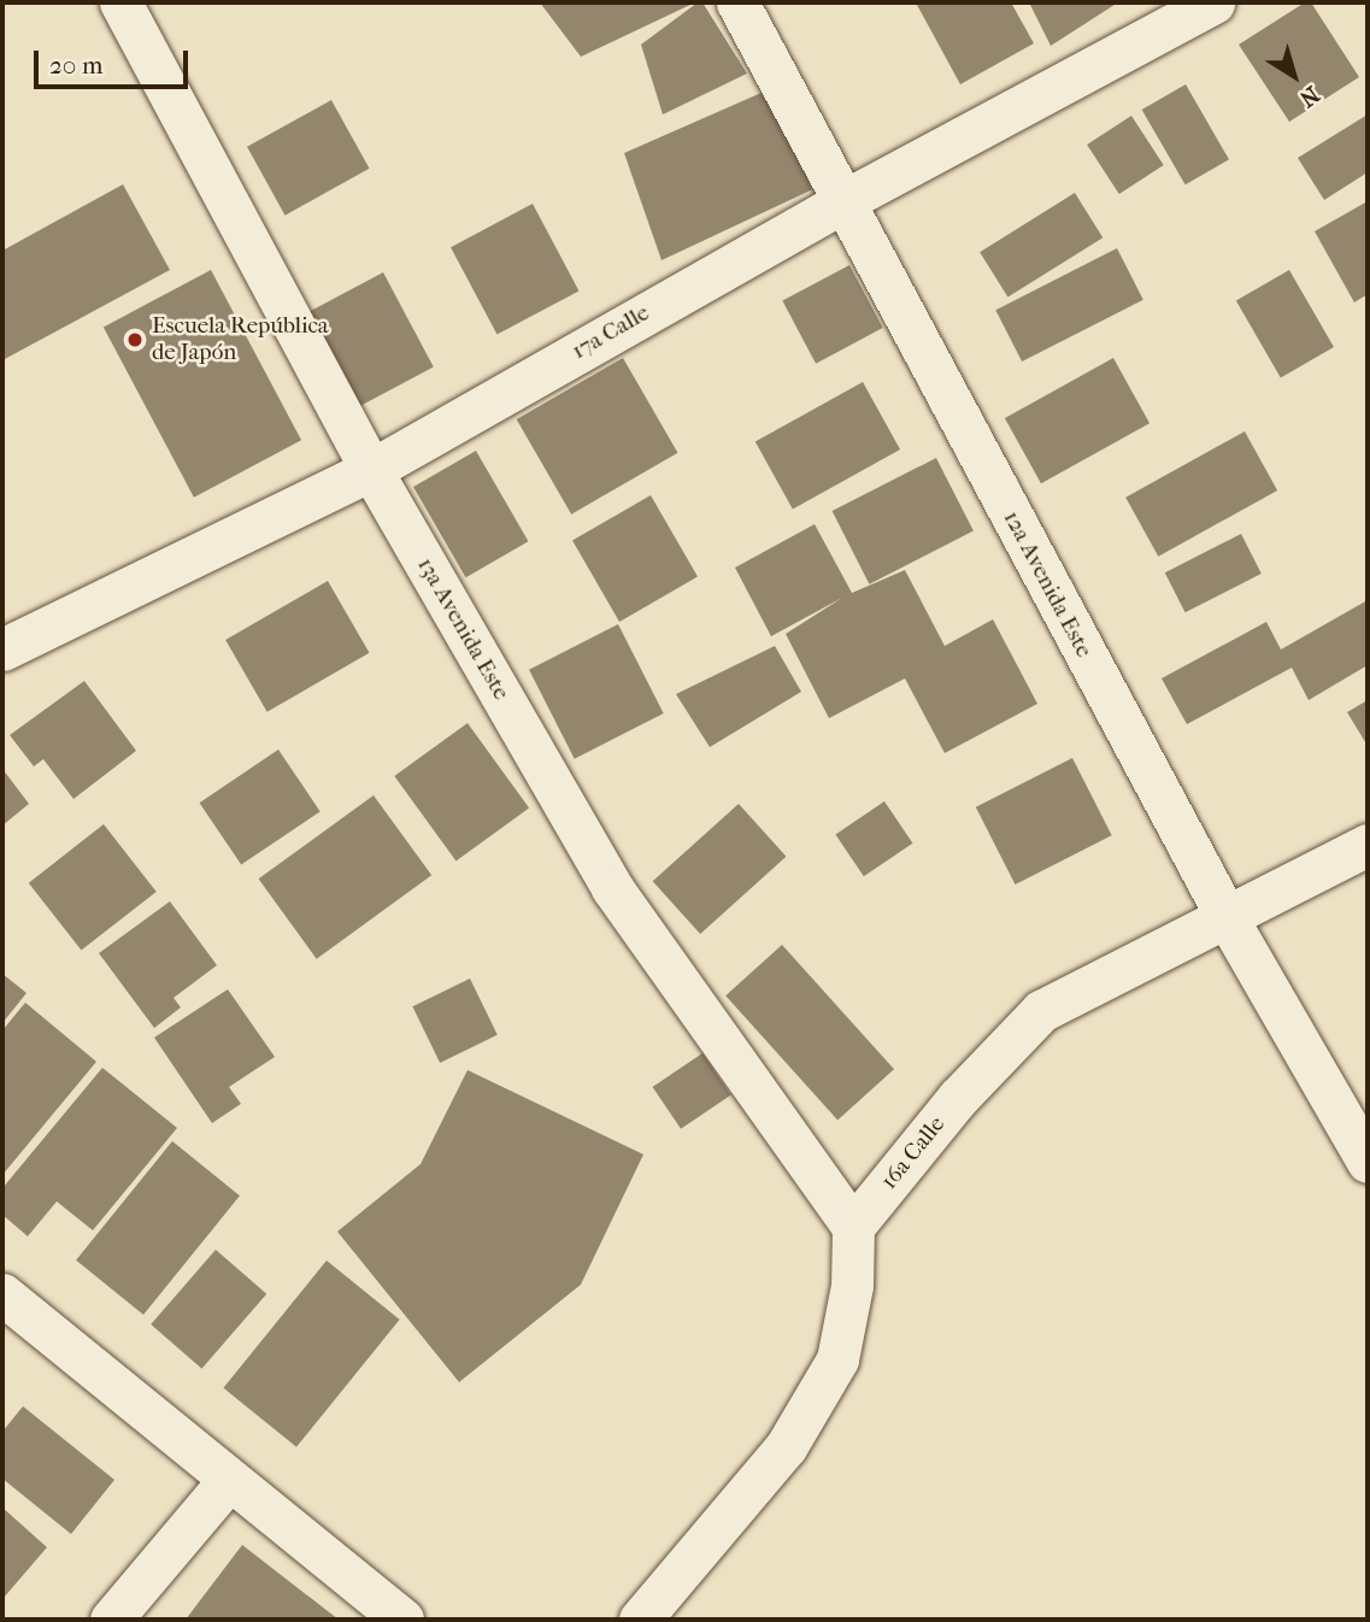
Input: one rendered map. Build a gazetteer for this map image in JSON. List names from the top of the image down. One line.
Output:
{"streets":{"street":["17a Calle","12a Avenida Este","13a Avenida Este","16a Calle"]},"crossings":[["17a Calle","12a Avenida Este"],["17a Calle","13a Avenida Este"],["12a Avenida Este","16a Calle"],["13a Avenida Este","16a Calle"]],"places":["Escuela República de Japón"],"scale_bar":"20 m","north":"bottom right"}
